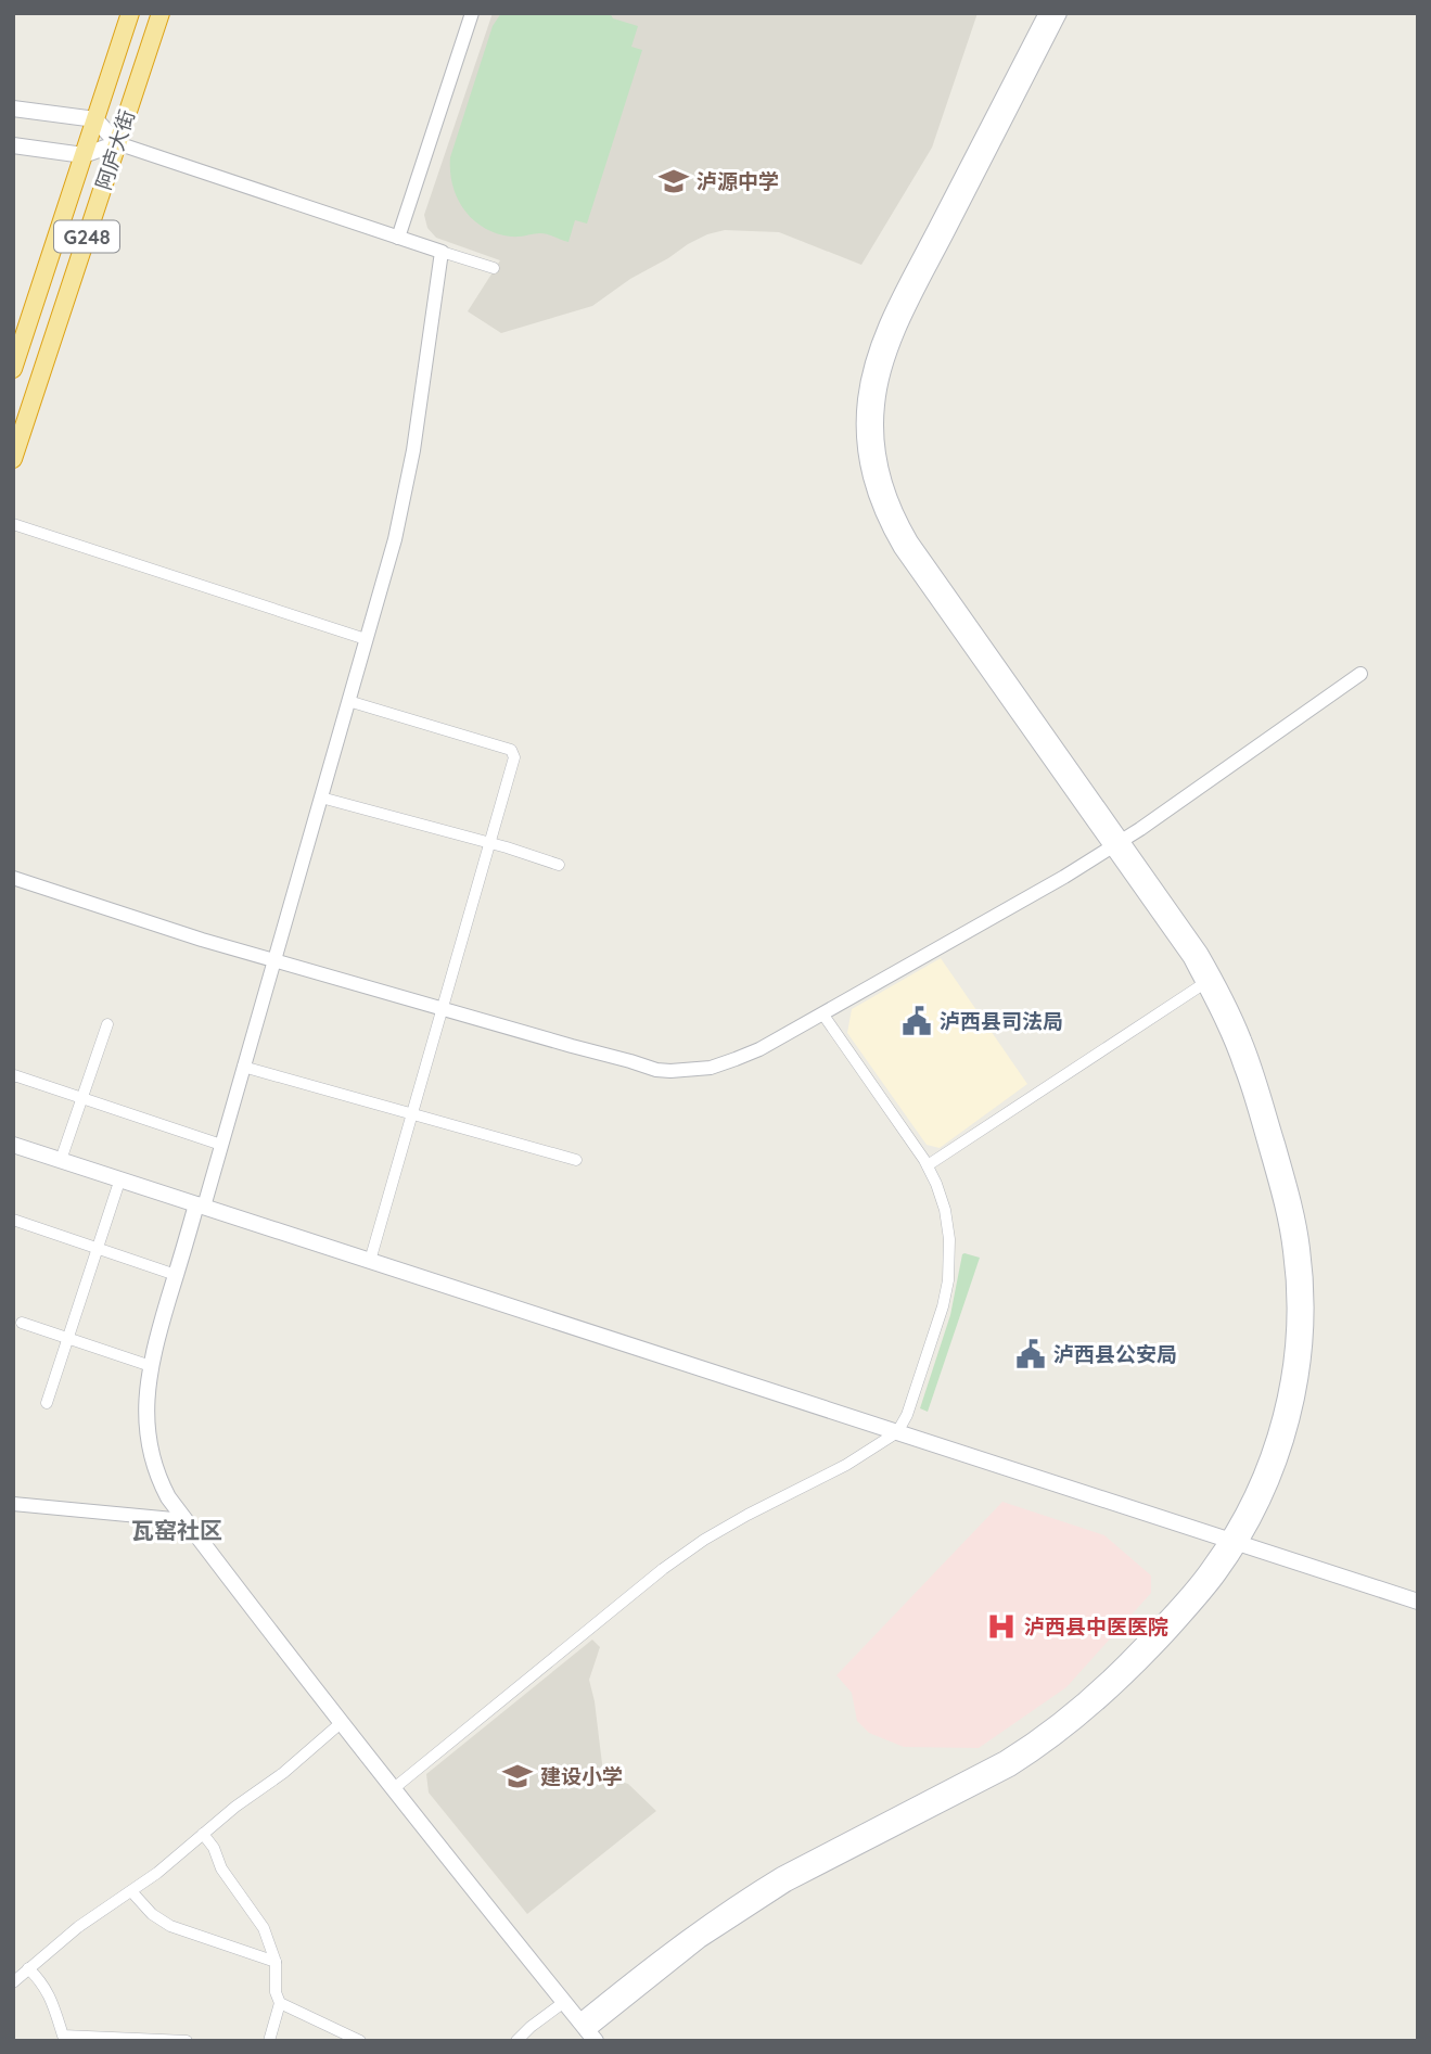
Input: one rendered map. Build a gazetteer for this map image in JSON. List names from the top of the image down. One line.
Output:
{"streets":{"highway":["阿庐大街","G248"]},"districts":["瓦窑社区"],"places":{"school or university":["泸源中学","建设小学"],"public building":["泸西县司法局","泸西县公安局"],"hospital":["泸西县中医医院"]}}
